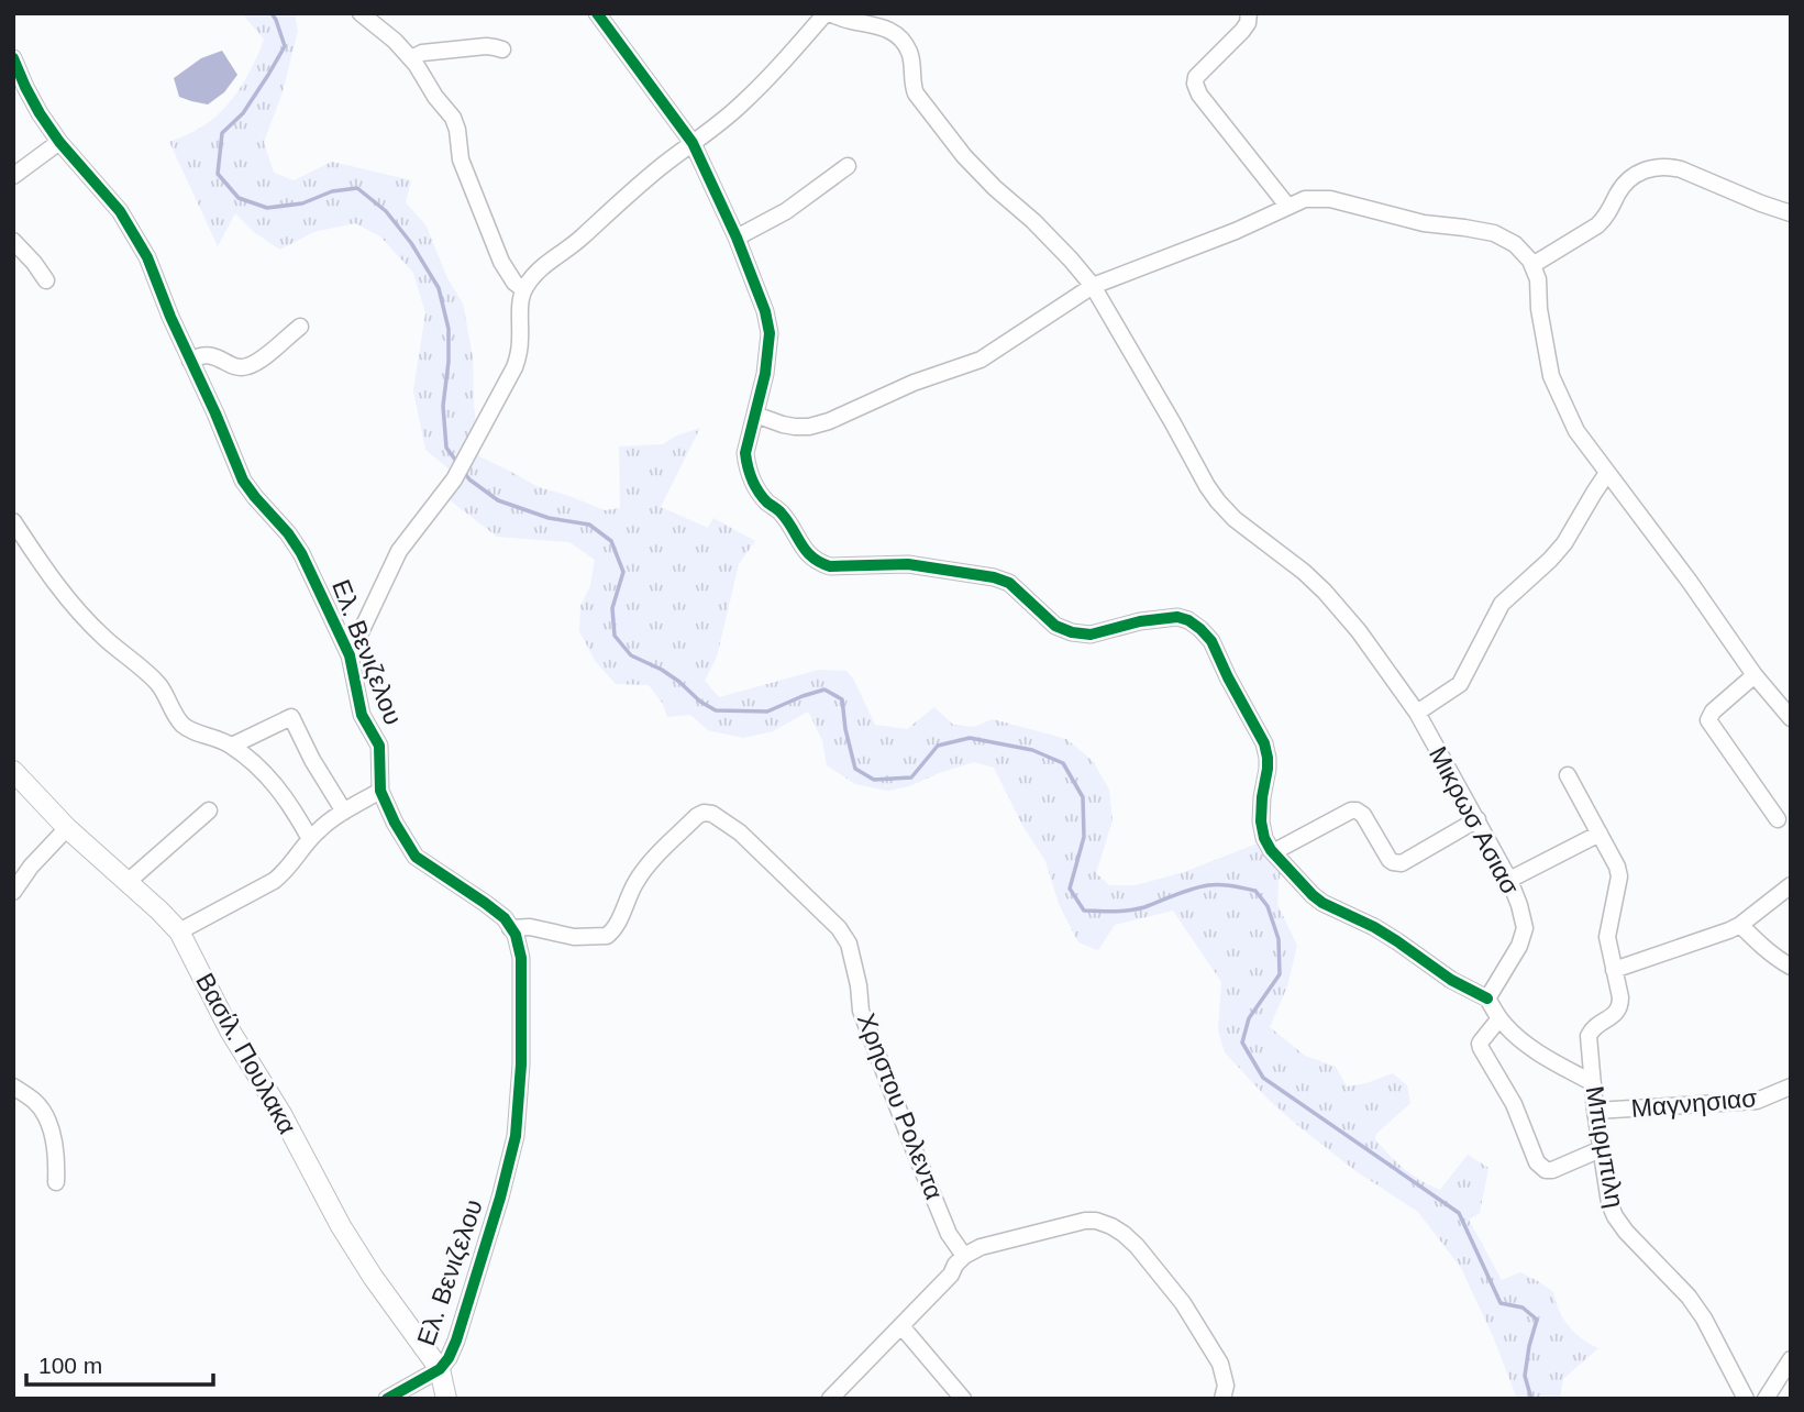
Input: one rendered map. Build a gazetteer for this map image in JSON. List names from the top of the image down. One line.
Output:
{"streets":{"main road":["Βασίλ. Πουλακα"],"street":["Ελ. Βενιζελου","Μικρωσ Ασιασ","Μαγνησιασ","Χρηστου Ρολεντα","Μπιρμπιλη"]},"crossings":[["Ελ. Βενιζελου","Βασίλ. Πουλακα"],["Ελ. Βενιζελου","Χρηστου Ρολεντα"],["Μαγνησιασ","Μπιρμπιλη"]],"scale_bar":"100 m"}
